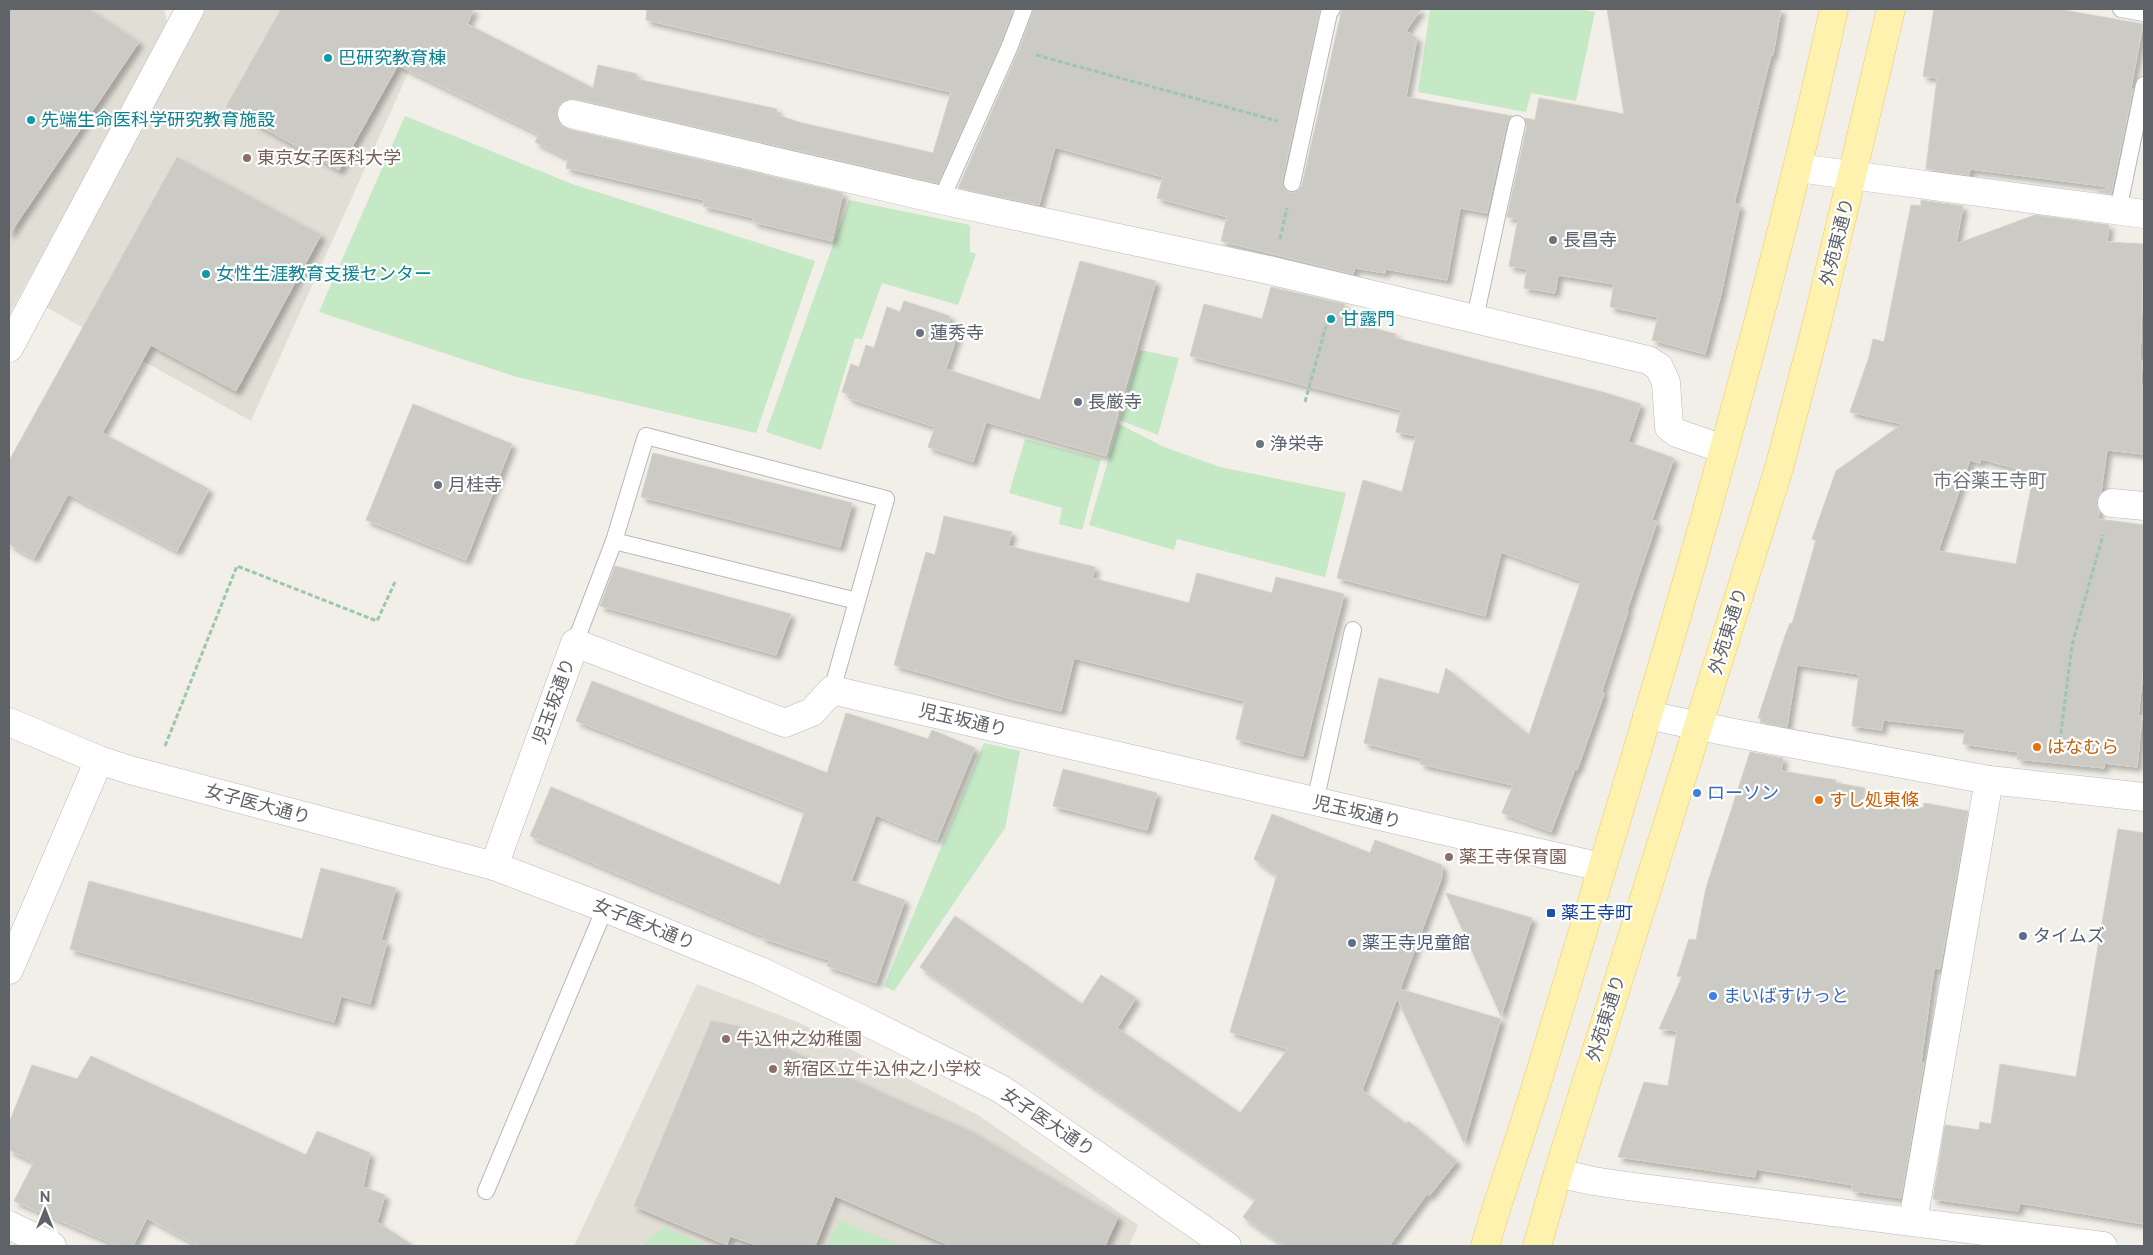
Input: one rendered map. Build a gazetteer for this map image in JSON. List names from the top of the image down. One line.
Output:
{"streets":{"main road":["外苑東通り"],"street":["児玉坂通り","女子医大通り"]},"crossings":[["児玉坂通り","女子医大通り"]],"districts":["市谷薬王寺町"],"places":{"other":["巴研究教育棟","先端生命医科学研究教育施設","東京女子医科大学","長昌寺","女性生涯教育支援センター","甘露門","蓮秀寺","長厳寺","浄栄寺","月桂寺","はなむら","ローソン","すし処東條","薬王寺保育園","タイムズ","薬王寺児童館","まいばすけっと","牛込仲之幼稚園","新宿区立牛込仲之小学校"],"transit":["薬王寺町"]},"north":"top"}
